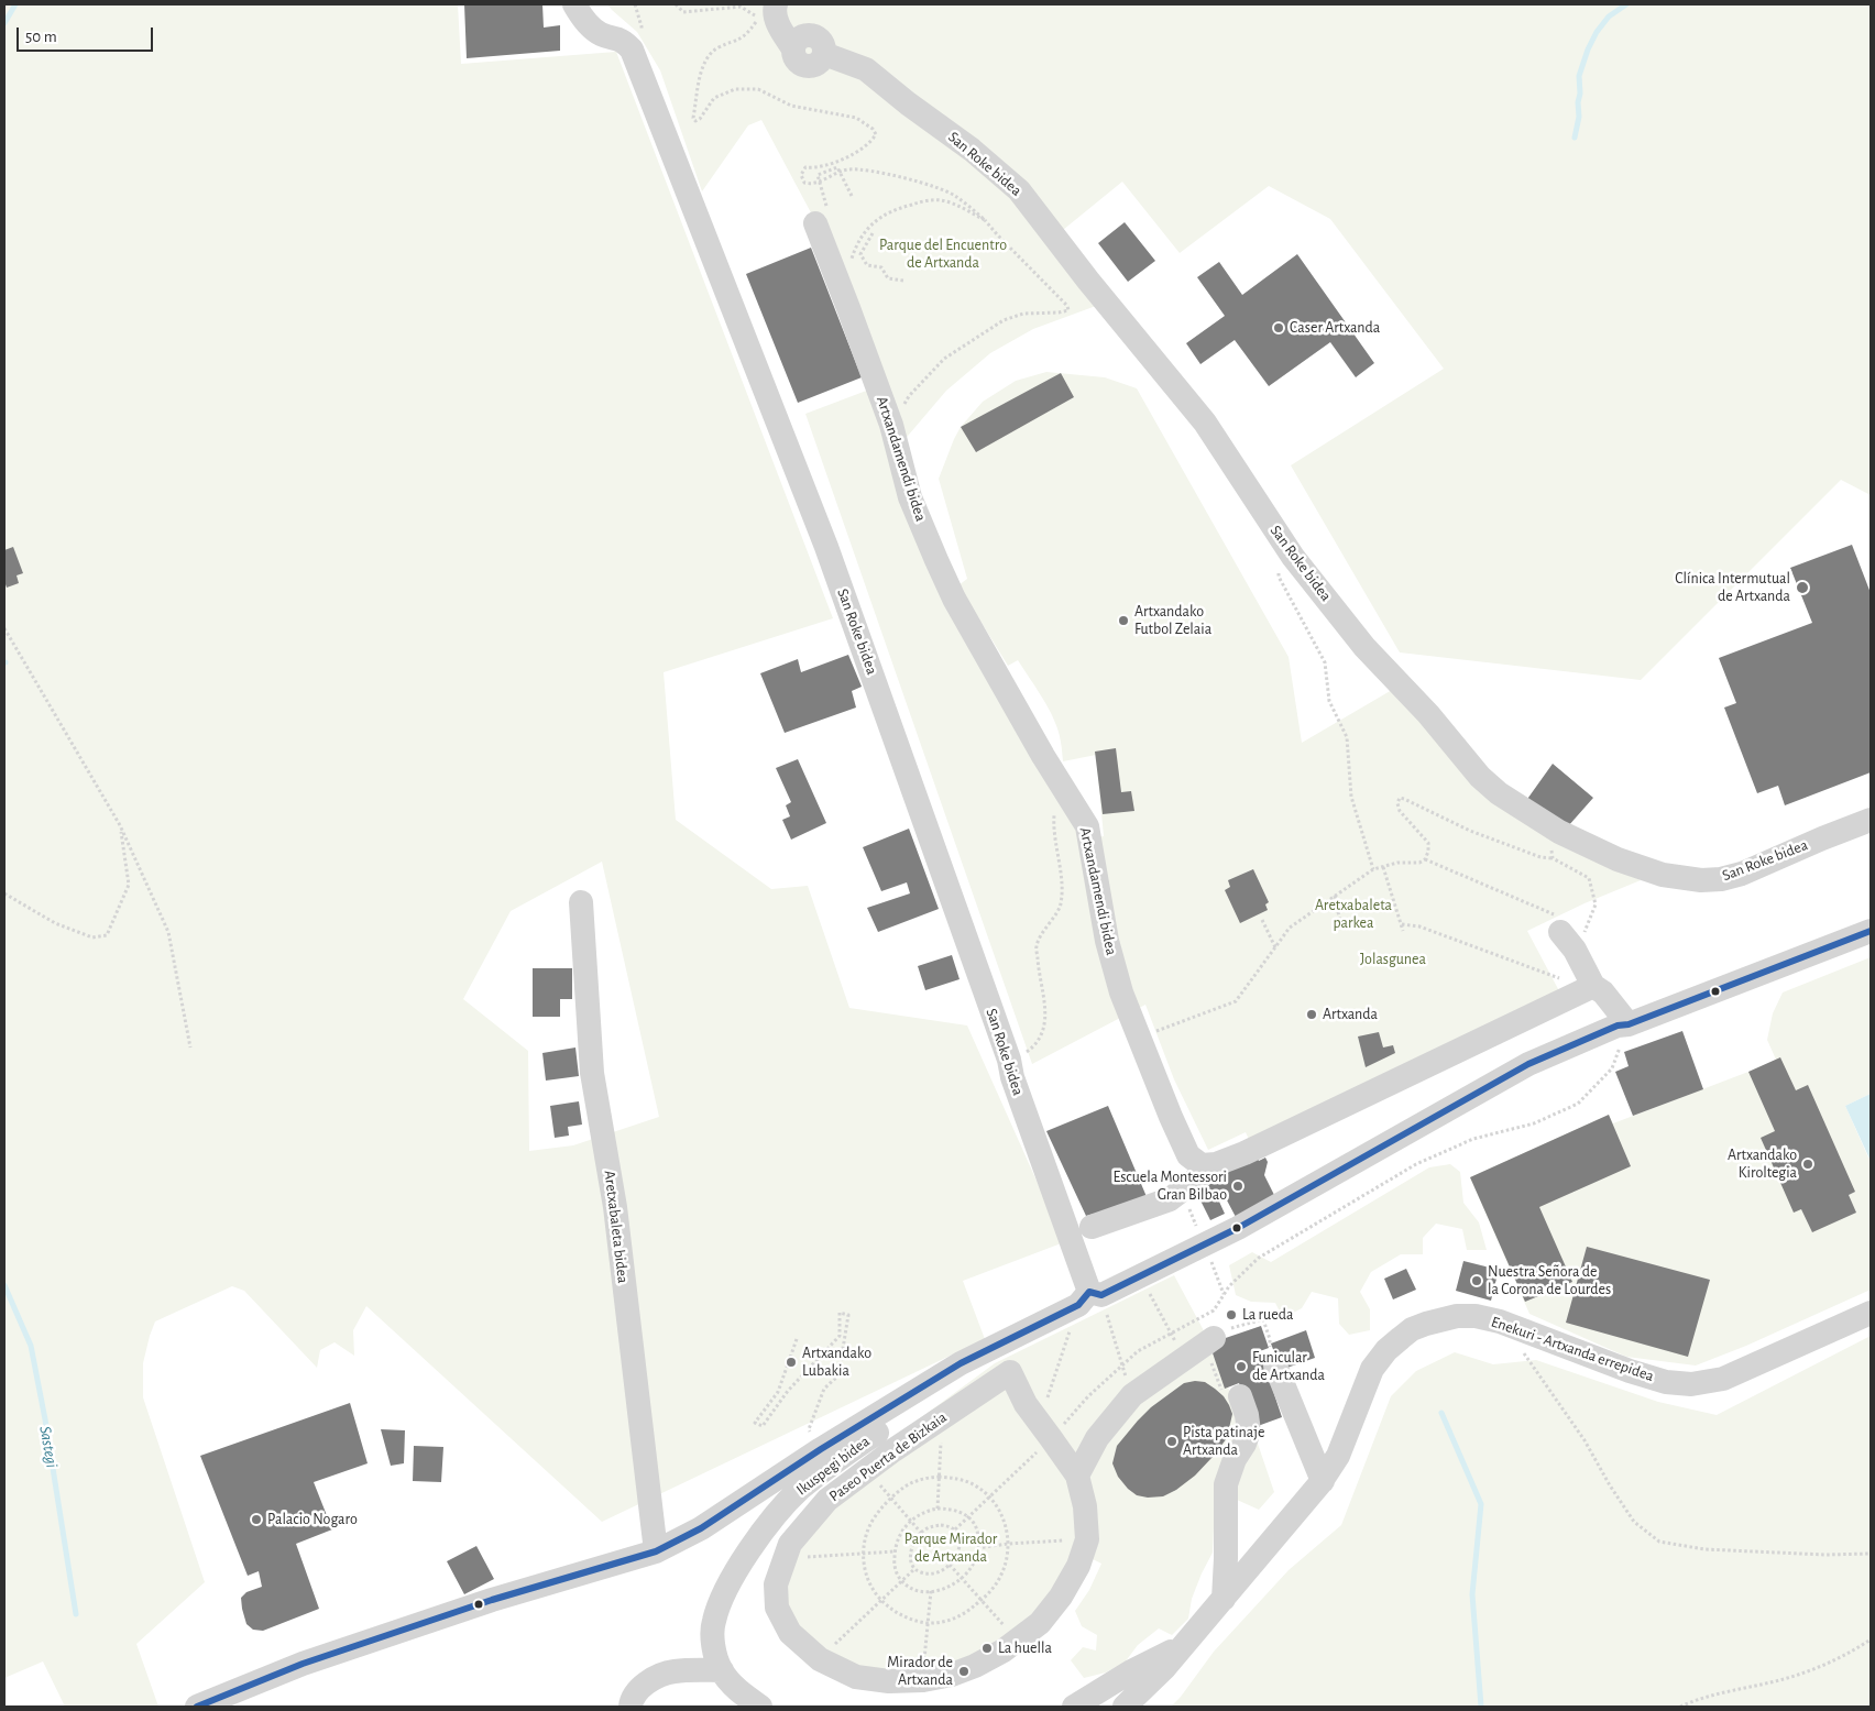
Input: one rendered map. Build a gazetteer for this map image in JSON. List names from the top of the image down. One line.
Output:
{"streets":{"street":["San Roke bidea","Artxandamendi bidea","Aretxabaleta bidea","Enekuri - Artxanda errepidea","Paseo Puerta de Bizkaia","Ikuspegi bidea"]},"water":["Sastegi"],"parks":["Parque del Encuentro de Artxanda","Aretxabaleta parkea","Jolasgunea","Parque Mirador de Artxanda"],"places":["Caser Artxanda","Clínica Intermutual de Artxanda","Artxandako Futbol Zelaia","Artxanda","Artxandako Kiroltegia","Escuela Montessori Gran Bilbao","Nuestra Señora de la Corona de Lourdes","La rueda","Artxandako Lubakia","Funicular de Artxanda","Pista patinaje Artxanda","Palacio Nogaro","La huella","Mirador de Artxanda"],"scale_bar":"50 m"}
